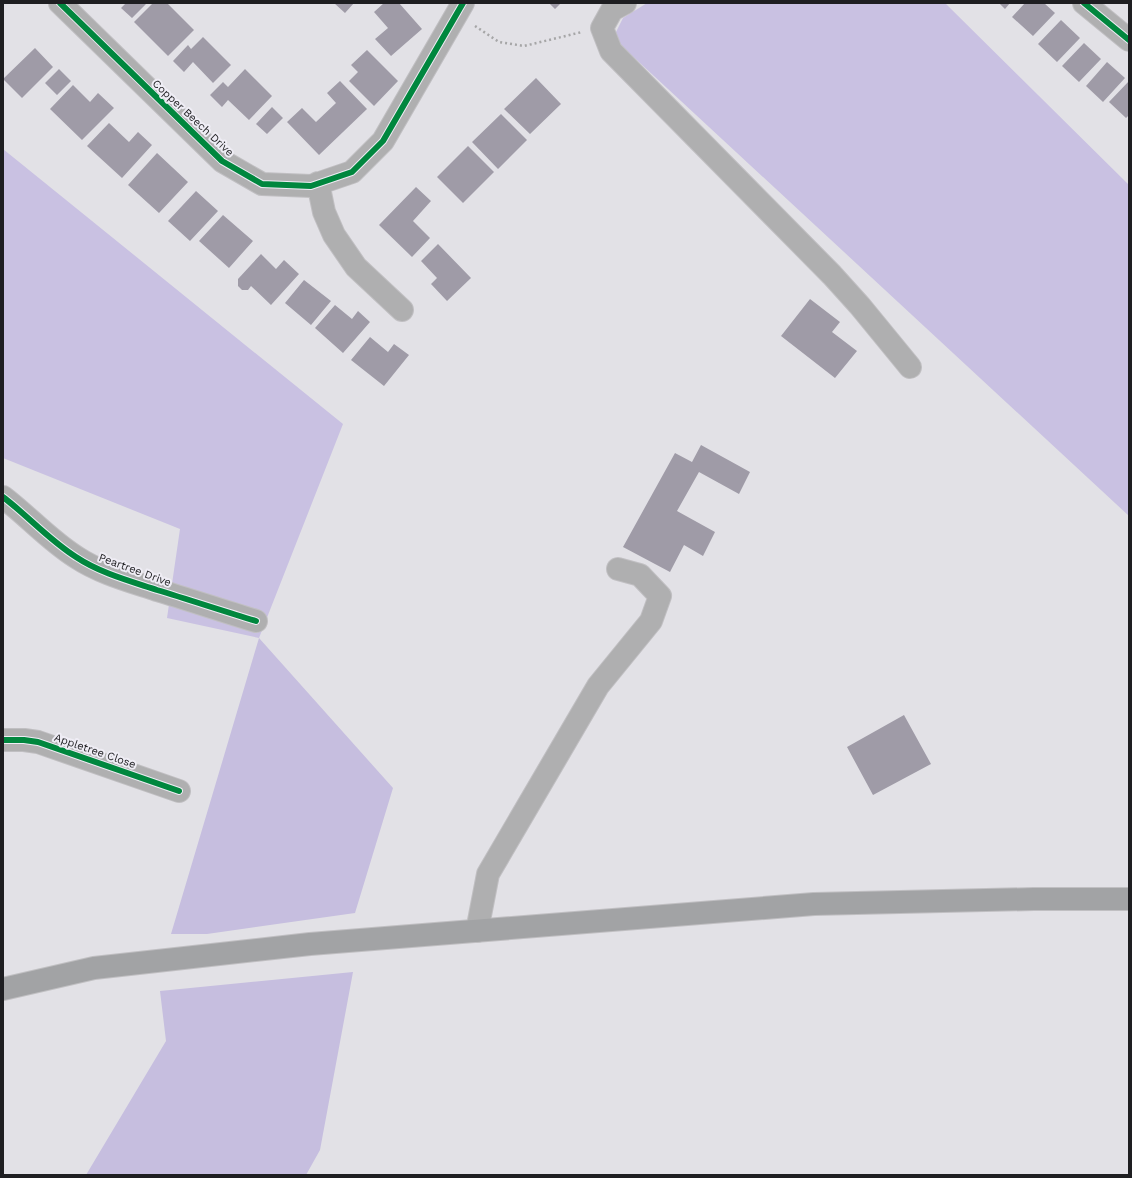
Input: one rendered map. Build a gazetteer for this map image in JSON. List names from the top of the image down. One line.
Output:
{"streets":{"street":["Copper Beech Drive","Peartree Drive","Appletree Close"]}}
